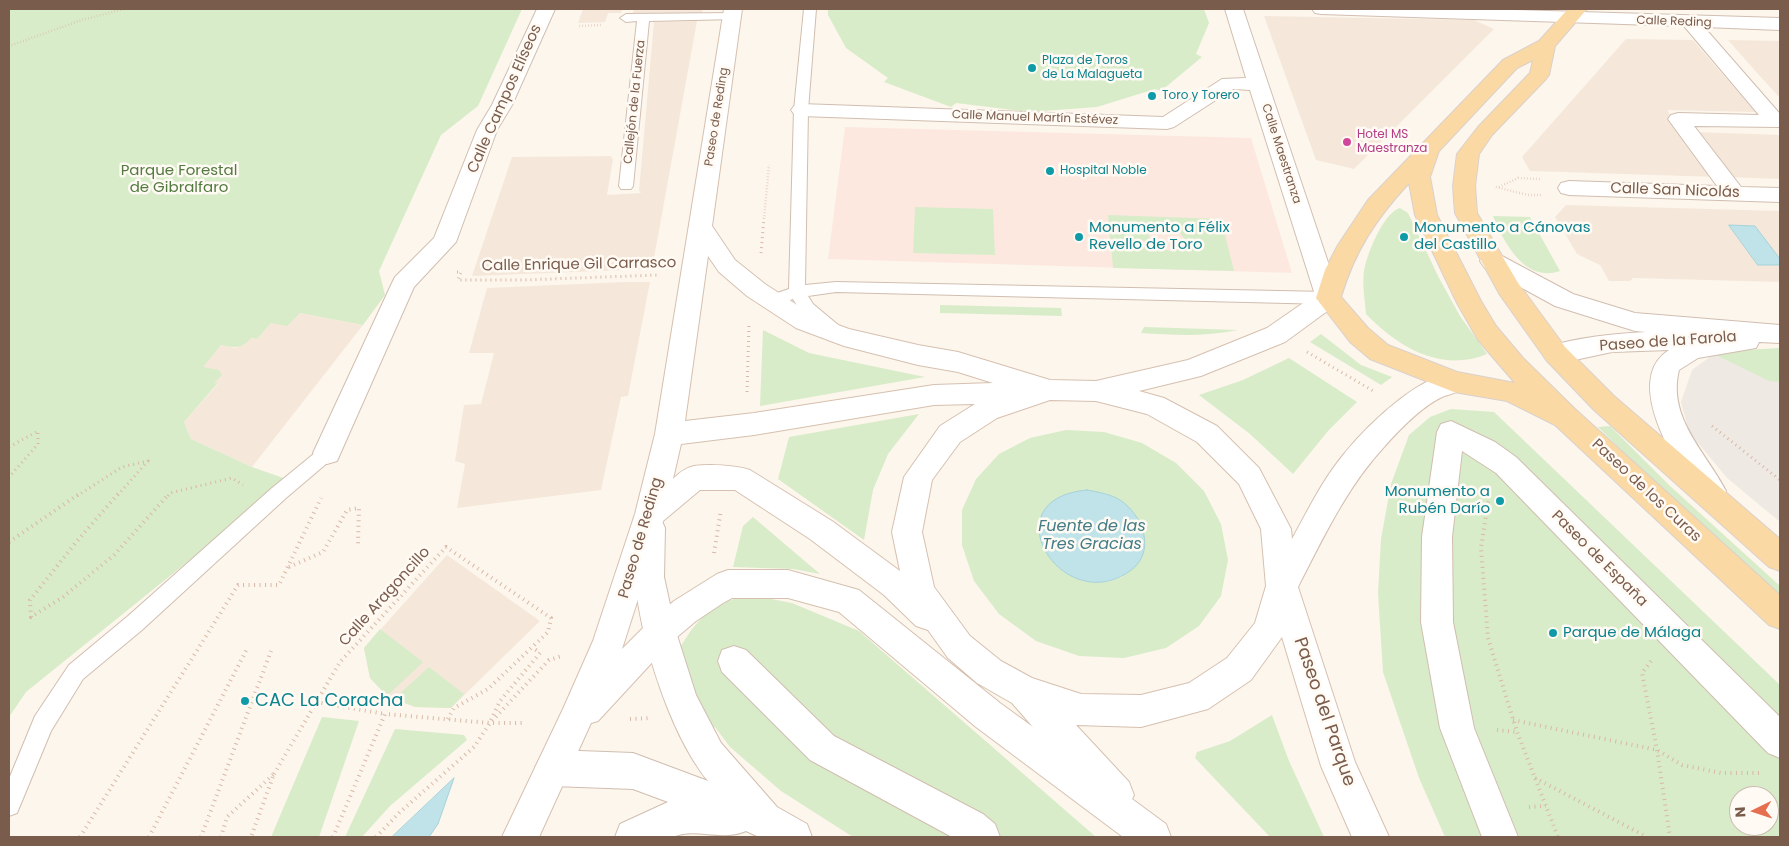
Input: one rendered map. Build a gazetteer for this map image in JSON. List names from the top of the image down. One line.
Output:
{"streets":{"main road":["Paseo de los Curas"],"street":["Calle Reding","Calle Campos Elíseos","Paseo de Reding","Calle Manuel Martín Estévez","Calle Maestranza","Calle San Nicolás","Paseo de la Farola","Paseo de España","Paseo del Parque"],"lane":["Callejón de la Fuerza"],"path":["Calle Enrique Gil Carrasco","Calle Aragoncillo"]},"crossings":[["Paseo de Reding","Calle Enrique Gil Carrasco"],["Calle Manuel Martín Estévez","Calle Maestranza"]],"water":["Fuente de las Tres Gracias"],"parks":["Parque Forestal de Gibralfaro"],"places":["Plaza de Toros de La Malagueta","Toro y Torero","Hotel MS Maestranza","Hospital Noble","Monumento a Félix Revello de Toro","Monumento a Cánovas del Castillo","Monumento a Rubén Darío","Parque de Málaga","CAC La Coracha"],"north":"left"}
